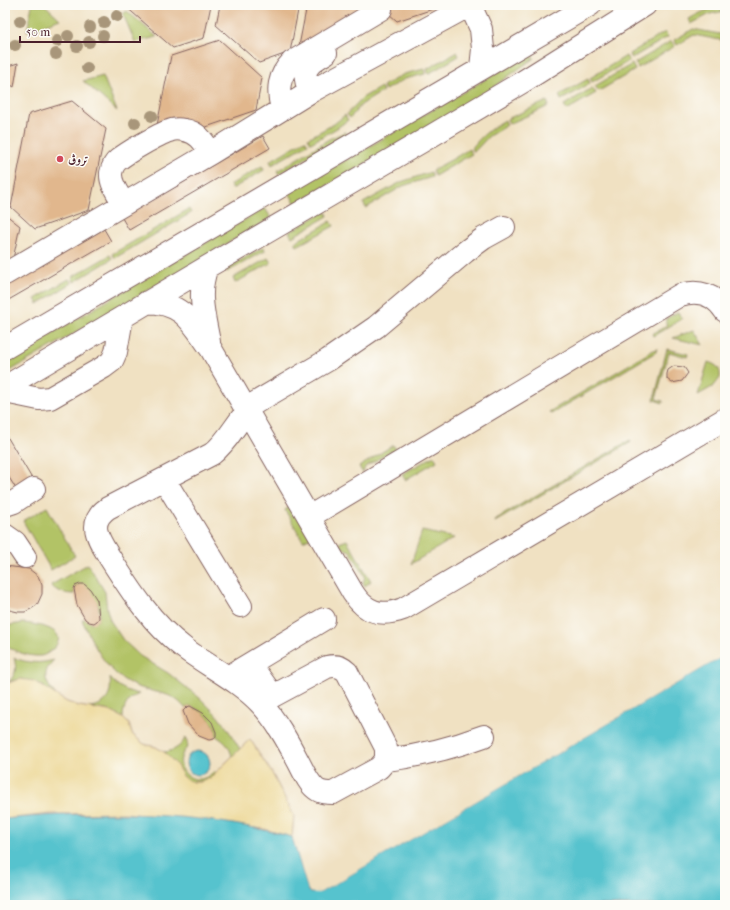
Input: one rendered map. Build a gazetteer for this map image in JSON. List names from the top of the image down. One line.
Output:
{"places":["تروڨ"],"scale_bar":"50 m"}
